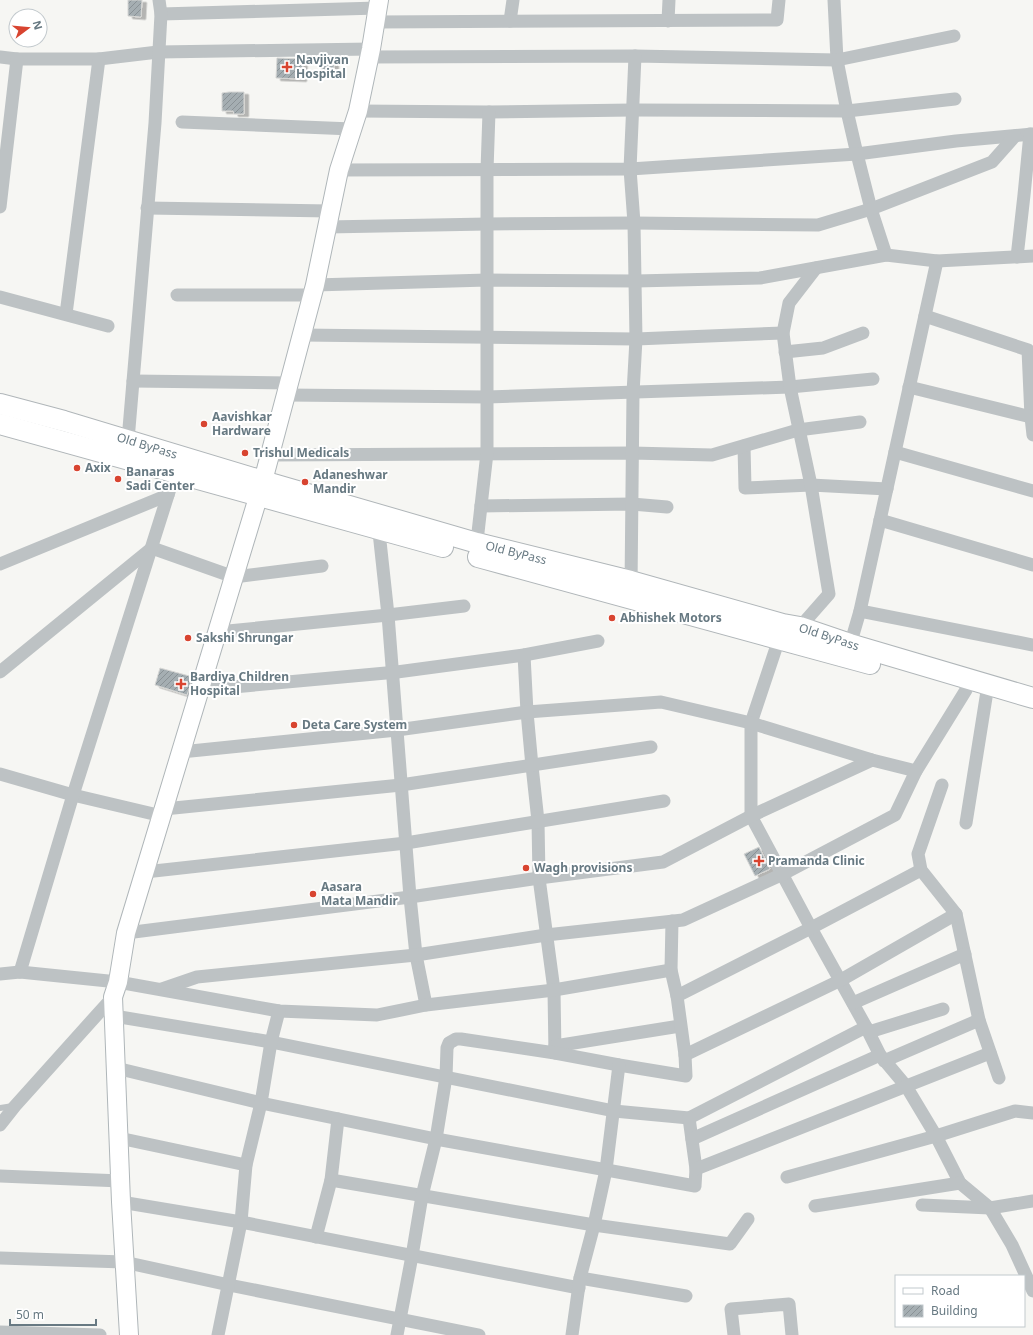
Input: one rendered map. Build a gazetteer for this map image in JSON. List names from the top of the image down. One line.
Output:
{"streets":{"main road":["Old ByPass"]},"places":{"health":["Navjivan Hospital","Bardiya Children Hospital","Pramanda Clinic"],"other":["Aavishkar Hardware","Trishul Medicals","Axix","Banaras Sadi Center","Adaneshwar Mandir","Abhishek Motors","Sakshi Shrungar","Deta Care System","Wagh provisions","Aasara Mata Mandir"]},"legend":["Road","Building"],"scale_bar":"50 m","north":"right"}
